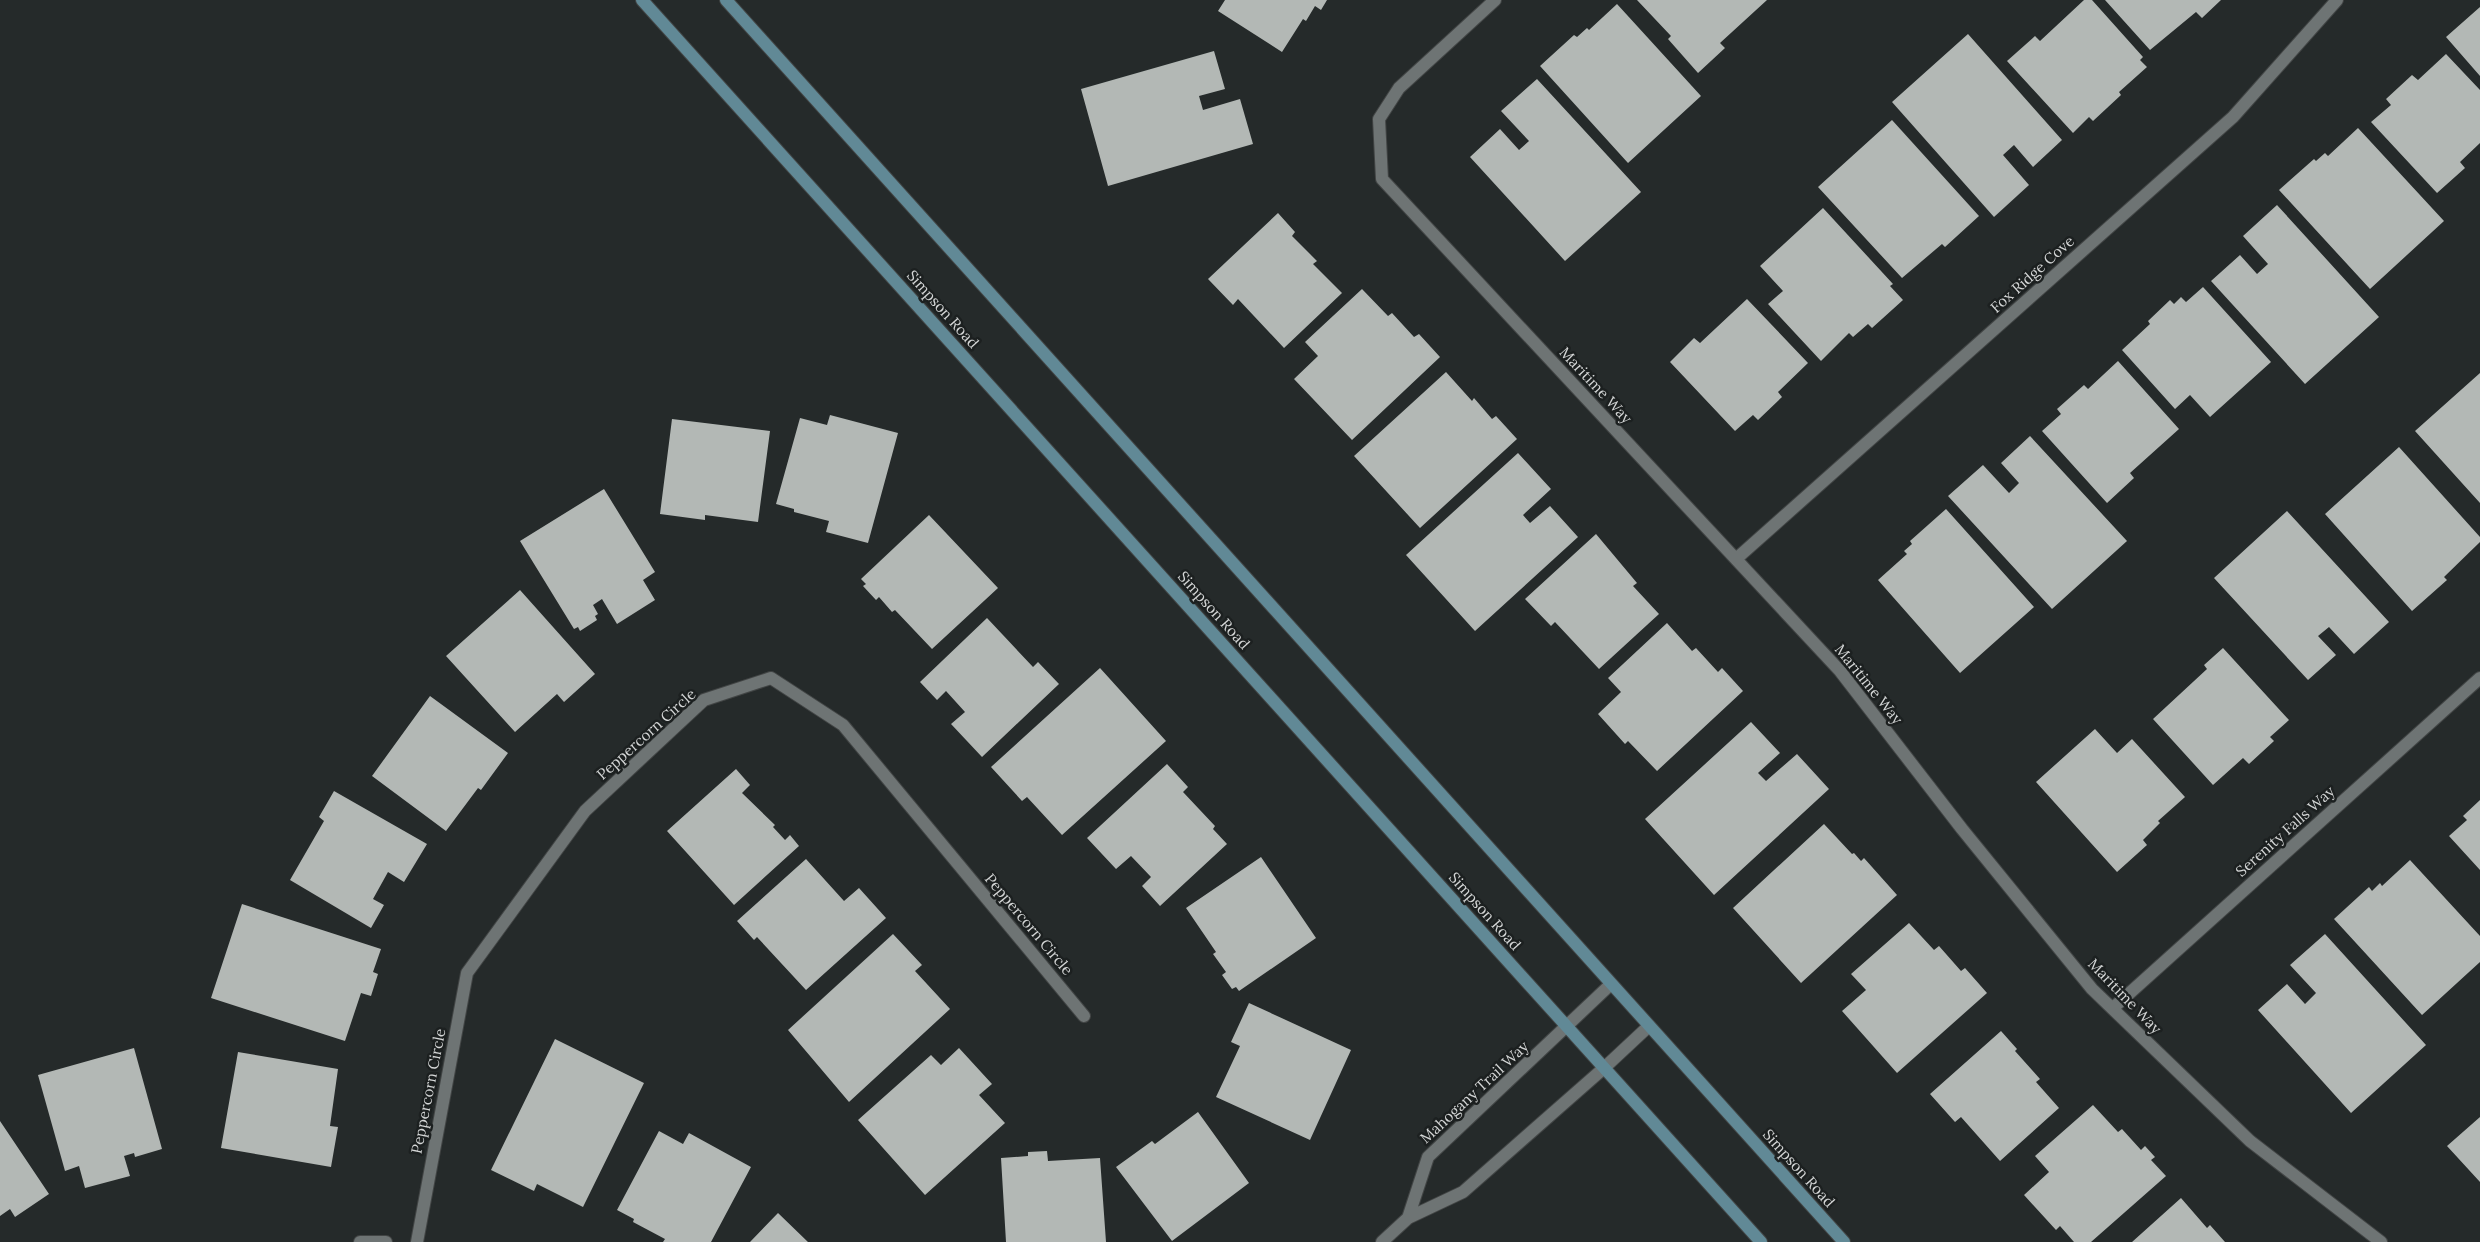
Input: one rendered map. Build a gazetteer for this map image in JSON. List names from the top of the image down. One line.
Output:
{"streets":{"main road":["Simpson Road"],"street":["Fox Ridge Cove","Maritime Way","Peppercorn Circle","Serenity Falls Way","Mahogany Trail Way"]},"crossings":[["Fox Ridge Cove","Maritime Way"],["Simpson Road","Mahogany Trail Way"],["Maritime Way","Serenity Falls Way"]]}
